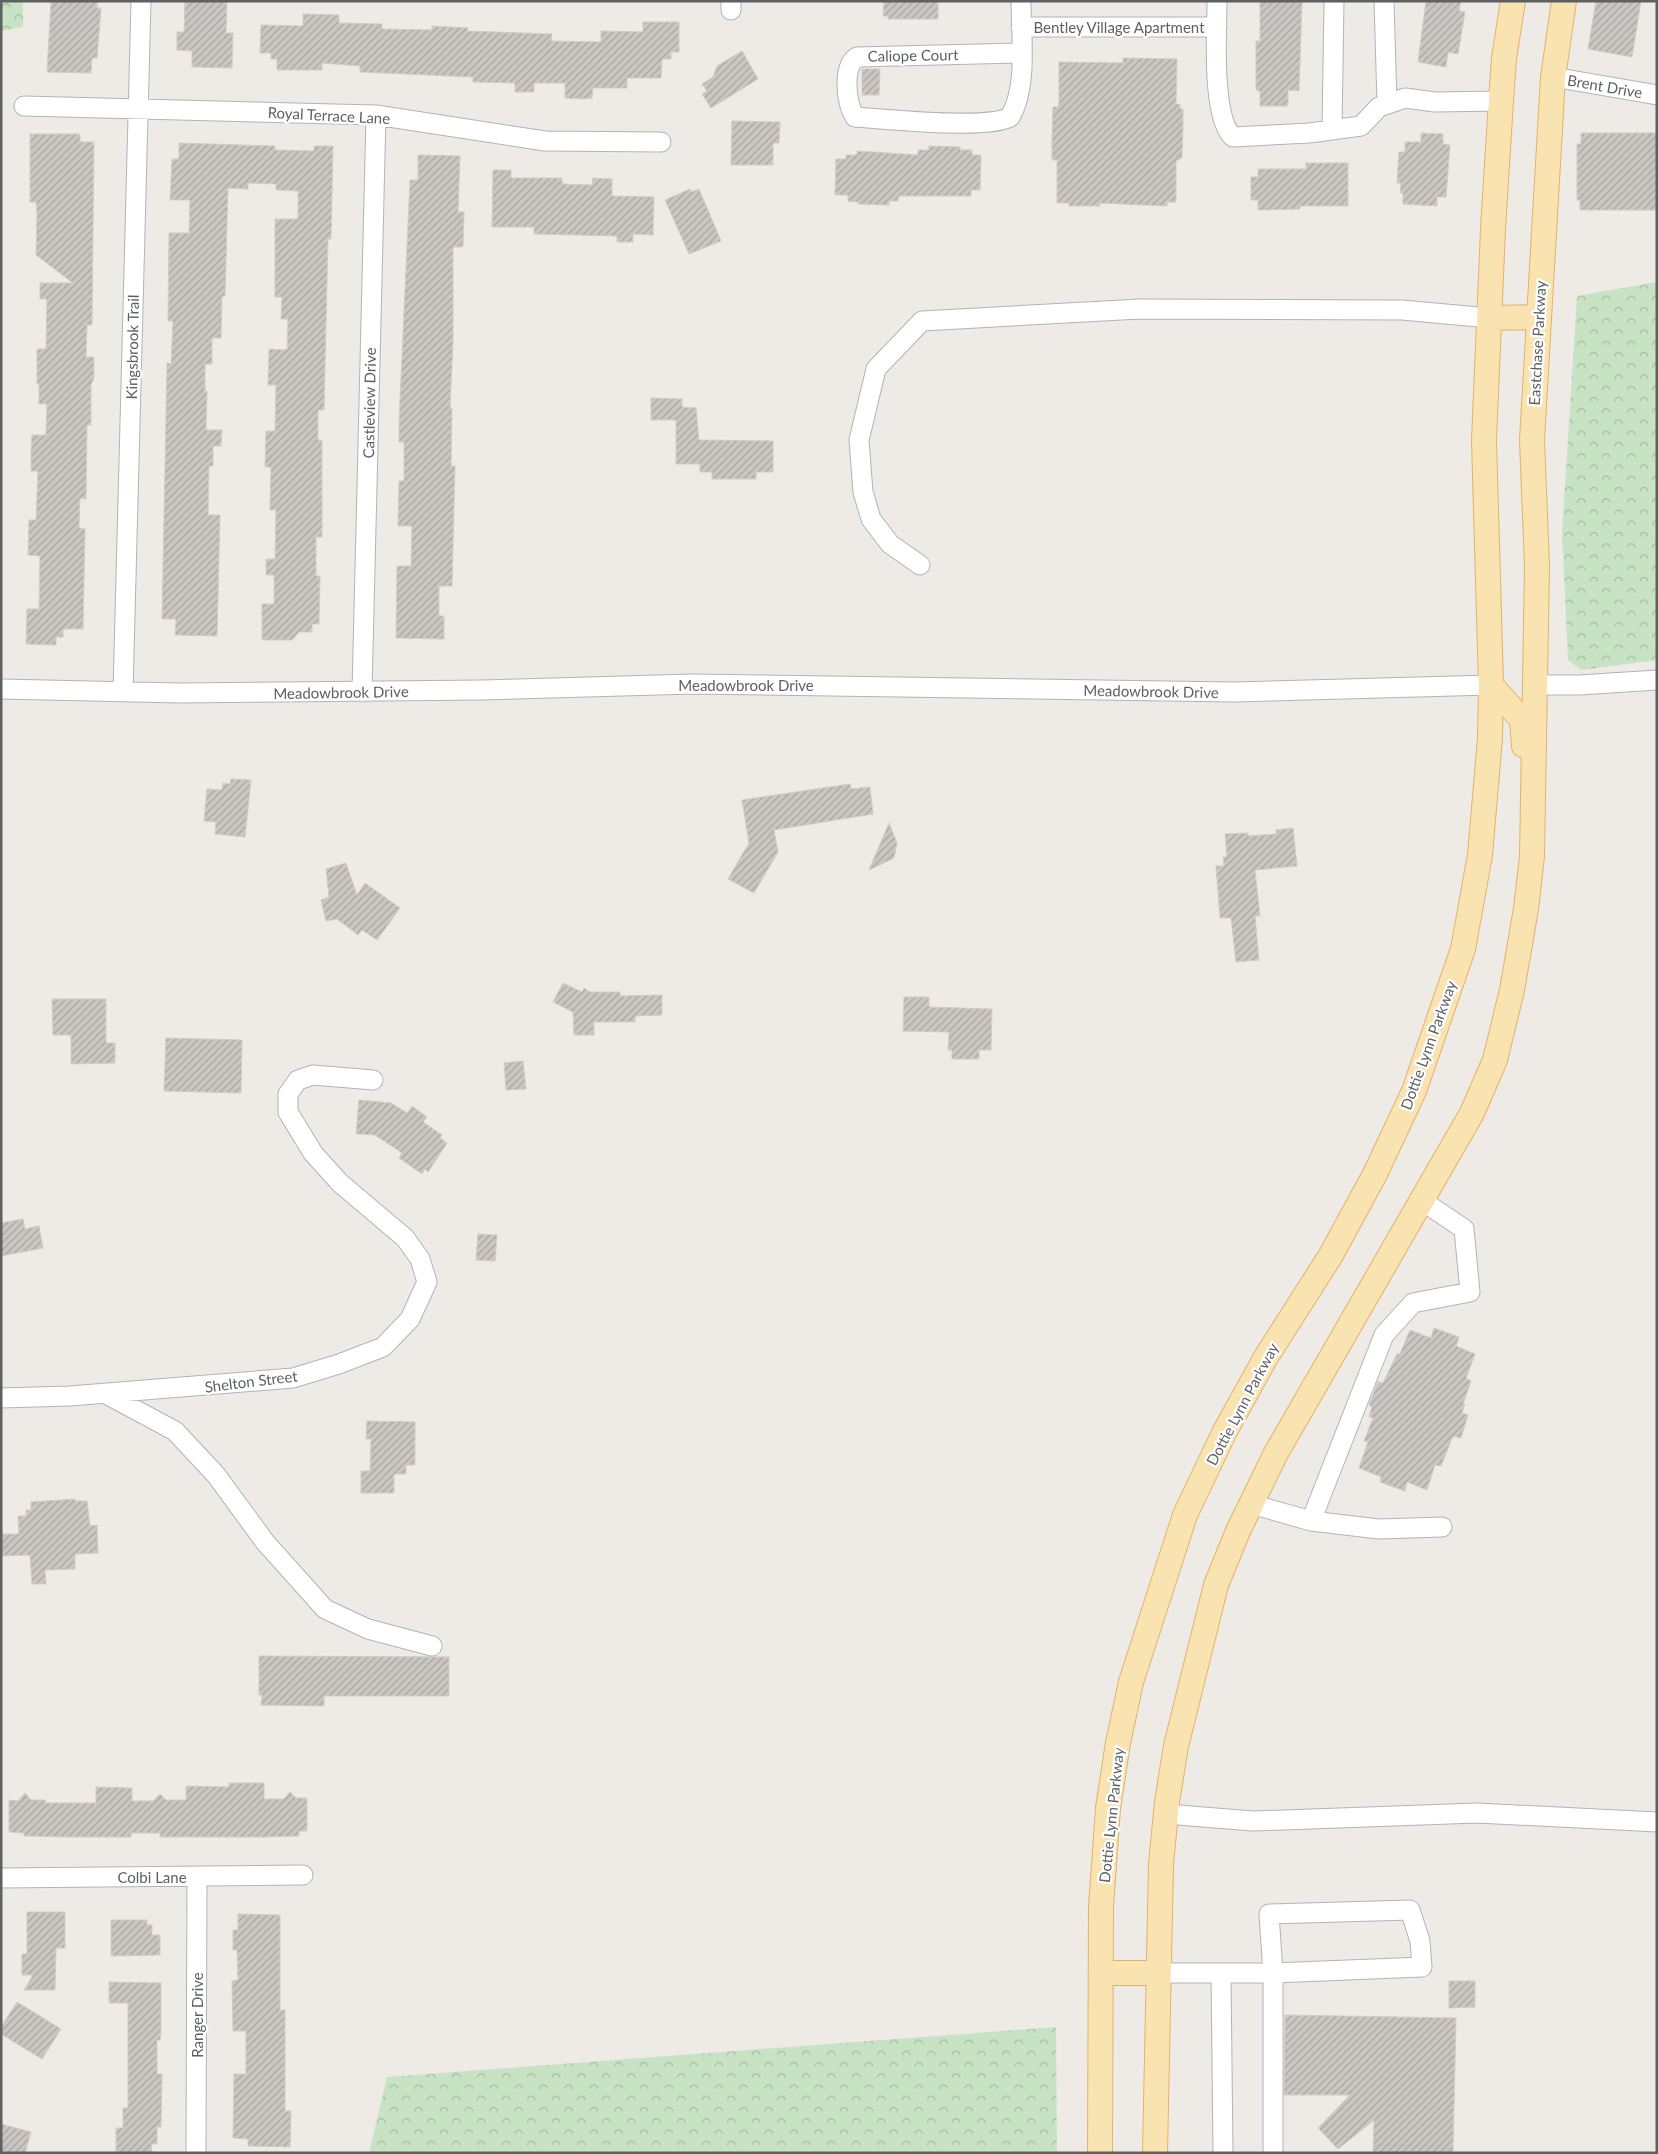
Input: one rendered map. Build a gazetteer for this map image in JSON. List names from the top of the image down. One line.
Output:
{"streets":{"main road":["Eastchase Parkway","Dottie Lynn Parkway"],"street":["Bentley Village Apartment","Caliope Court","Brent Drive","Royal Terrace Lane","Kingsbrook Trail","Castleview Drive","Meadowbrook Drive","Shelton Street","Colbi Lane","Ranger Drive"]},"crossings":[["Brent Drive","Eastchase Parkway"],["Royal Terrace Lane","Kingsbrook Trail"],["Royal Terrace Lane","Castleview Drive"],["Kingsbrook Trail","Meadowbrook Drive"],["Castleview Drive","Meadowbrook Drive"],["Meadowbrook Drive","Dottie Lynn Parkway"],["Colbi Lane","Ranger Drive"]]}
